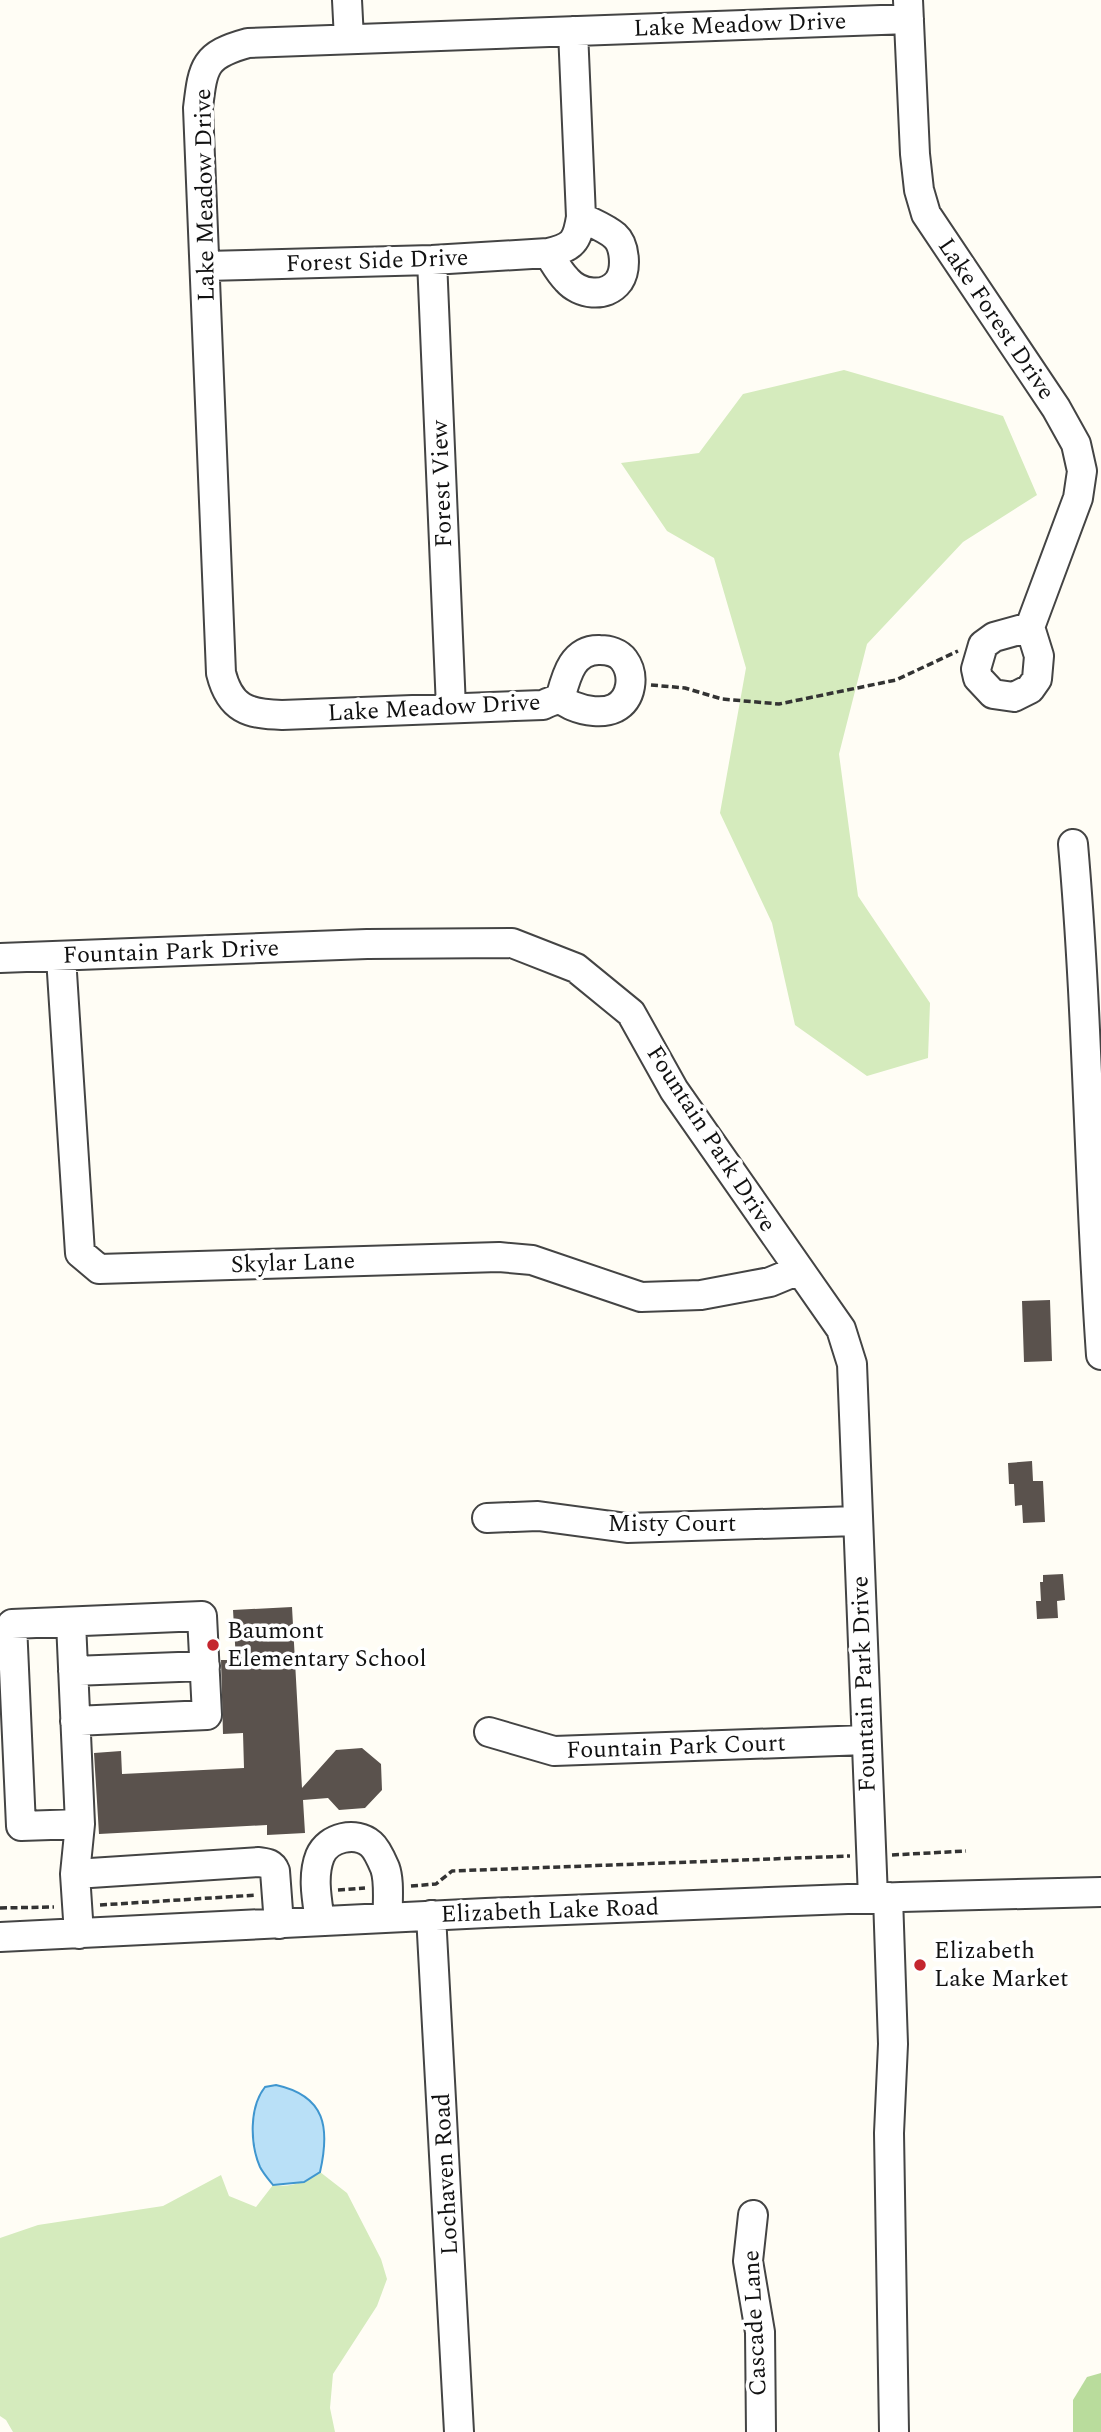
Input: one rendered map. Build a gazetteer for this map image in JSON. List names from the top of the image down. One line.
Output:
{"streets":{"street":["Lake Meadow Drive","Forest Side Drive","Lake Forest Drive","Forest View","Fountain Park Drive","Skylar Lane","Misty Court","Fountain Park Court","Elizabeth Lake Road","Lochaven Road","Cascade Lane"]},"crossings":[["Lake Meadow Drive","Forest Side Drive"],["Lake Meadow Drive","Lake Forest Drive"],["Lake Meadow Drive","Forest View"],["Forest Side Drive","Forest View"],["Fountain Park Drive","Skylar Lane"],["Fountain Park Drive","Misty Court"],["Fountain Park Drive","Fountain Park Court"],["Fountain Park Drive","Elizabeth Lake Road"],["Elizabeth Lake Road","Lochaven Road"]],"places":["Baumont Elementary School","Elizabeth Lake Market"]}
